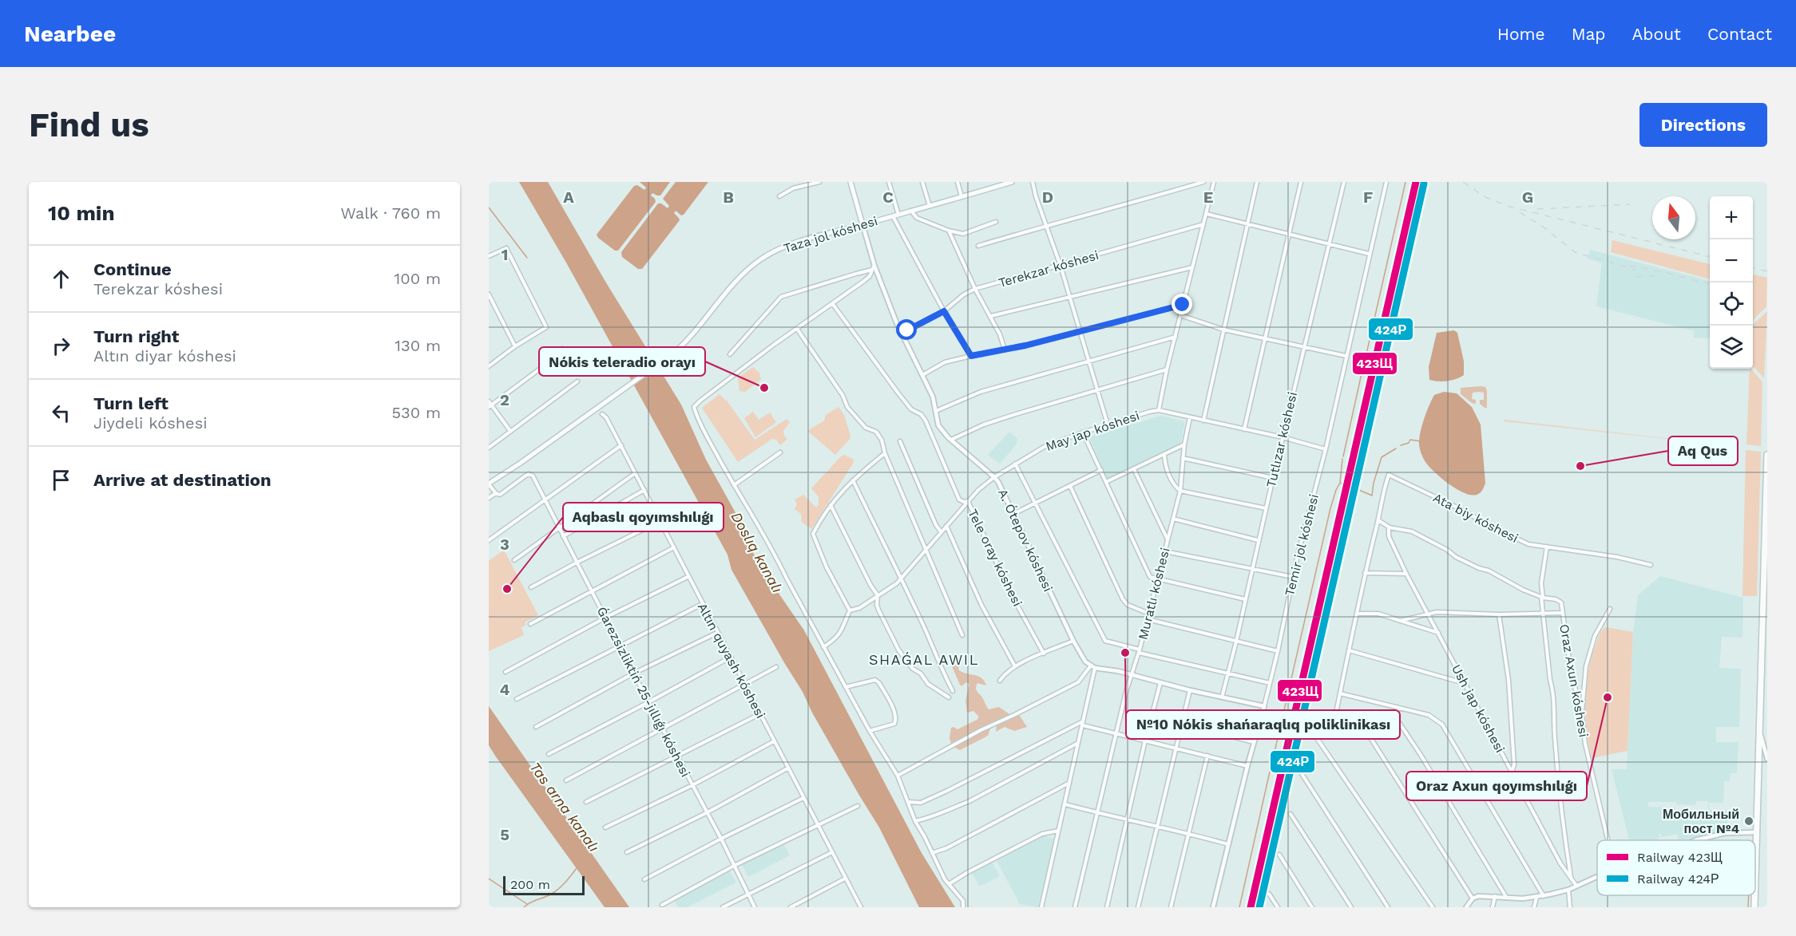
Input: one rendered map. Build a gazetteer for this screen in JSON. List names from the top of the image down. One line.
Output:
{"streets":{"main road":["Taza jol kóshesi","A. Ótepov kóshesi"],"street":["Terekzar kóshesi","May jap kóshesi","Tutlızar kóshesi","Ata biy kóshesi","Temir jol kóshesi","Tele oray kóshesi","Muratlı kóshesi","Altın quyash kóshesi","Oraz Axun kóshesi","Ǵarezsizliktiń 25-jıllıǵı kóshesi","Ush jap kóshesi"]},"crossings":[["Taza jol kóshesi","A. Ótepov kóshesi"],["Terekzar kóshesi","A. Ótepov kóshesi"],["May jap kóshesi","A. Ótepov kóshesi"],["May jap kóshesi","Tele oray kóshesi"]],"districts":["SHAǴAL AWIL"],"water":["Doslıq kanalı","Tas arna kanalı"],"places":["Nókis teleradio orayı","Aq Qus","Aqbaslı qoyımshılıǵı","№10 Nókis shańaraqlıq poliklinikası","Oraz Axun qoyımshılıǵı","Мобильный пост №4"],"lines":["rail line 423Щ","rail line 424Р"],"legend":["Railway 423Щ","Railway 424Р"],"scale_bar":"200 m","north":"top","page":{"header":"Nearbee","nav":["Home","Map","About","Contact"],"buttons":"Directions","title":"Find us","heading":["10 min","Walk · 760 m"],"map_buttons":["+","−"],"list":[["Continue","Terekzar kóshesi","100 m"],["Turn right","Altın diyar kóshesi","130 m"],["Turn left","Jiydeli kóshesi","530 m"],"Arrive at destination"],"scale":"200 m"},"grid":{"columns":["A","B","C","D","E","F","G"],"rows":["1","2","3","4","5"]}}
